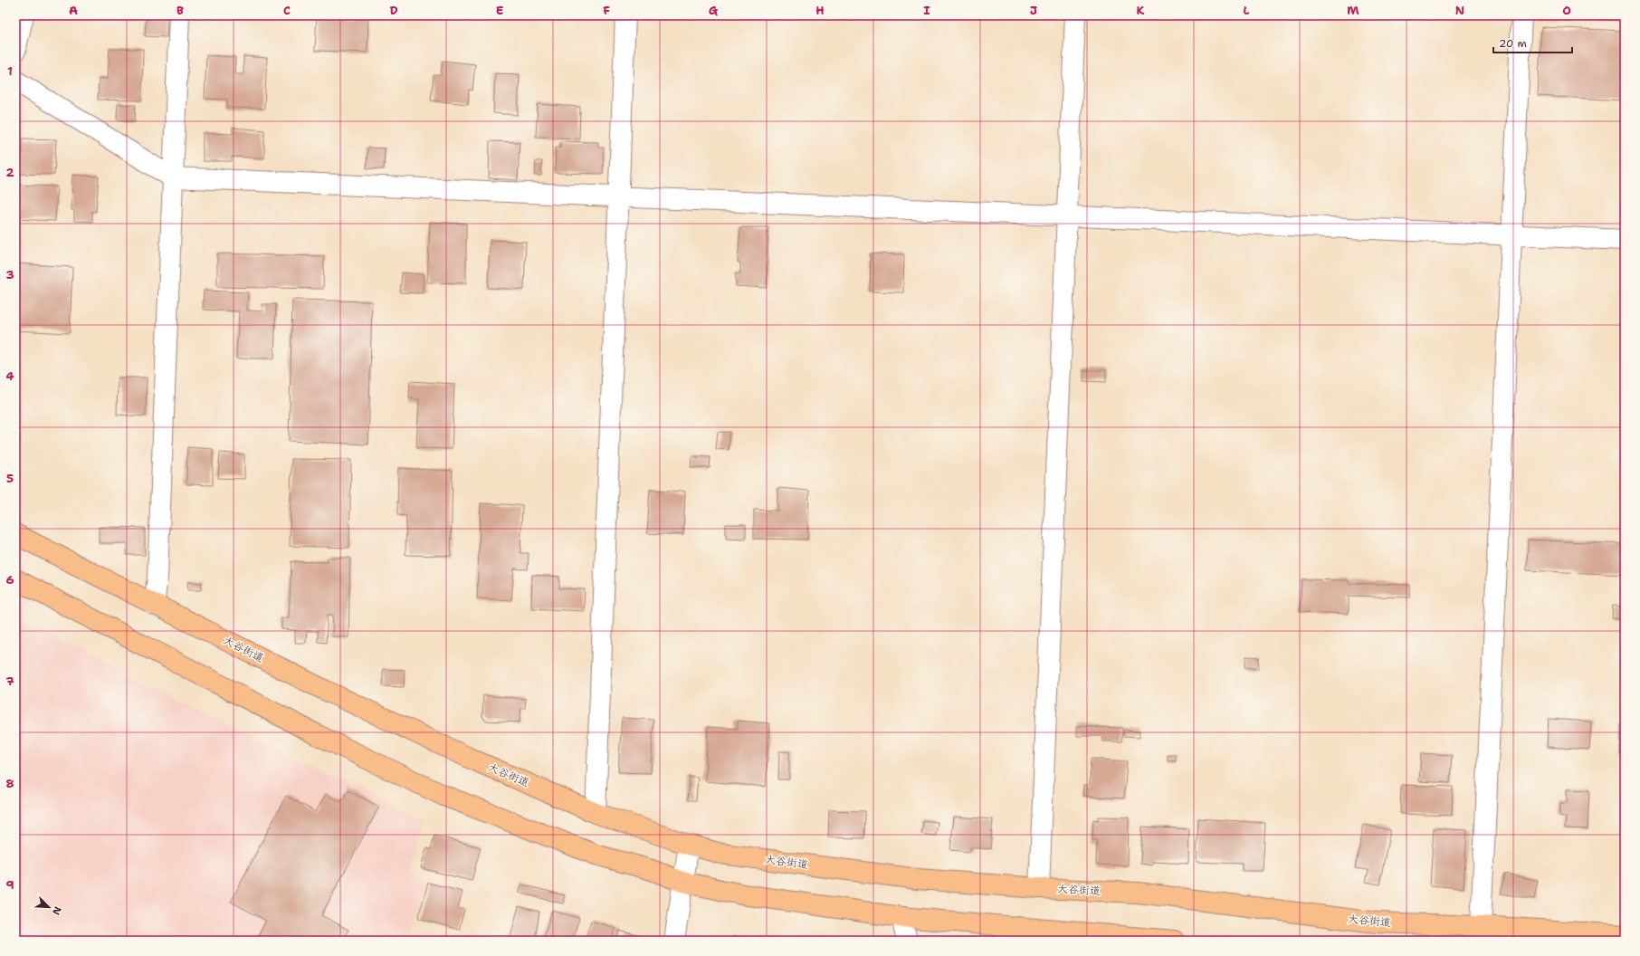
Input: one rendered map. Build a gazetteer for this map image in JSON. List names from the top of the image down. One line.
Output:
{"streets":{"main road":["大谷街道"]},"scale_bar":"20 m","north":"bottom right","grid":{"columns":["A","B","C","D","E","F","G","H","I","J","K","L","M","N","O"],"rows":["1","2","3","4","5","6","7","8","9"]}}
